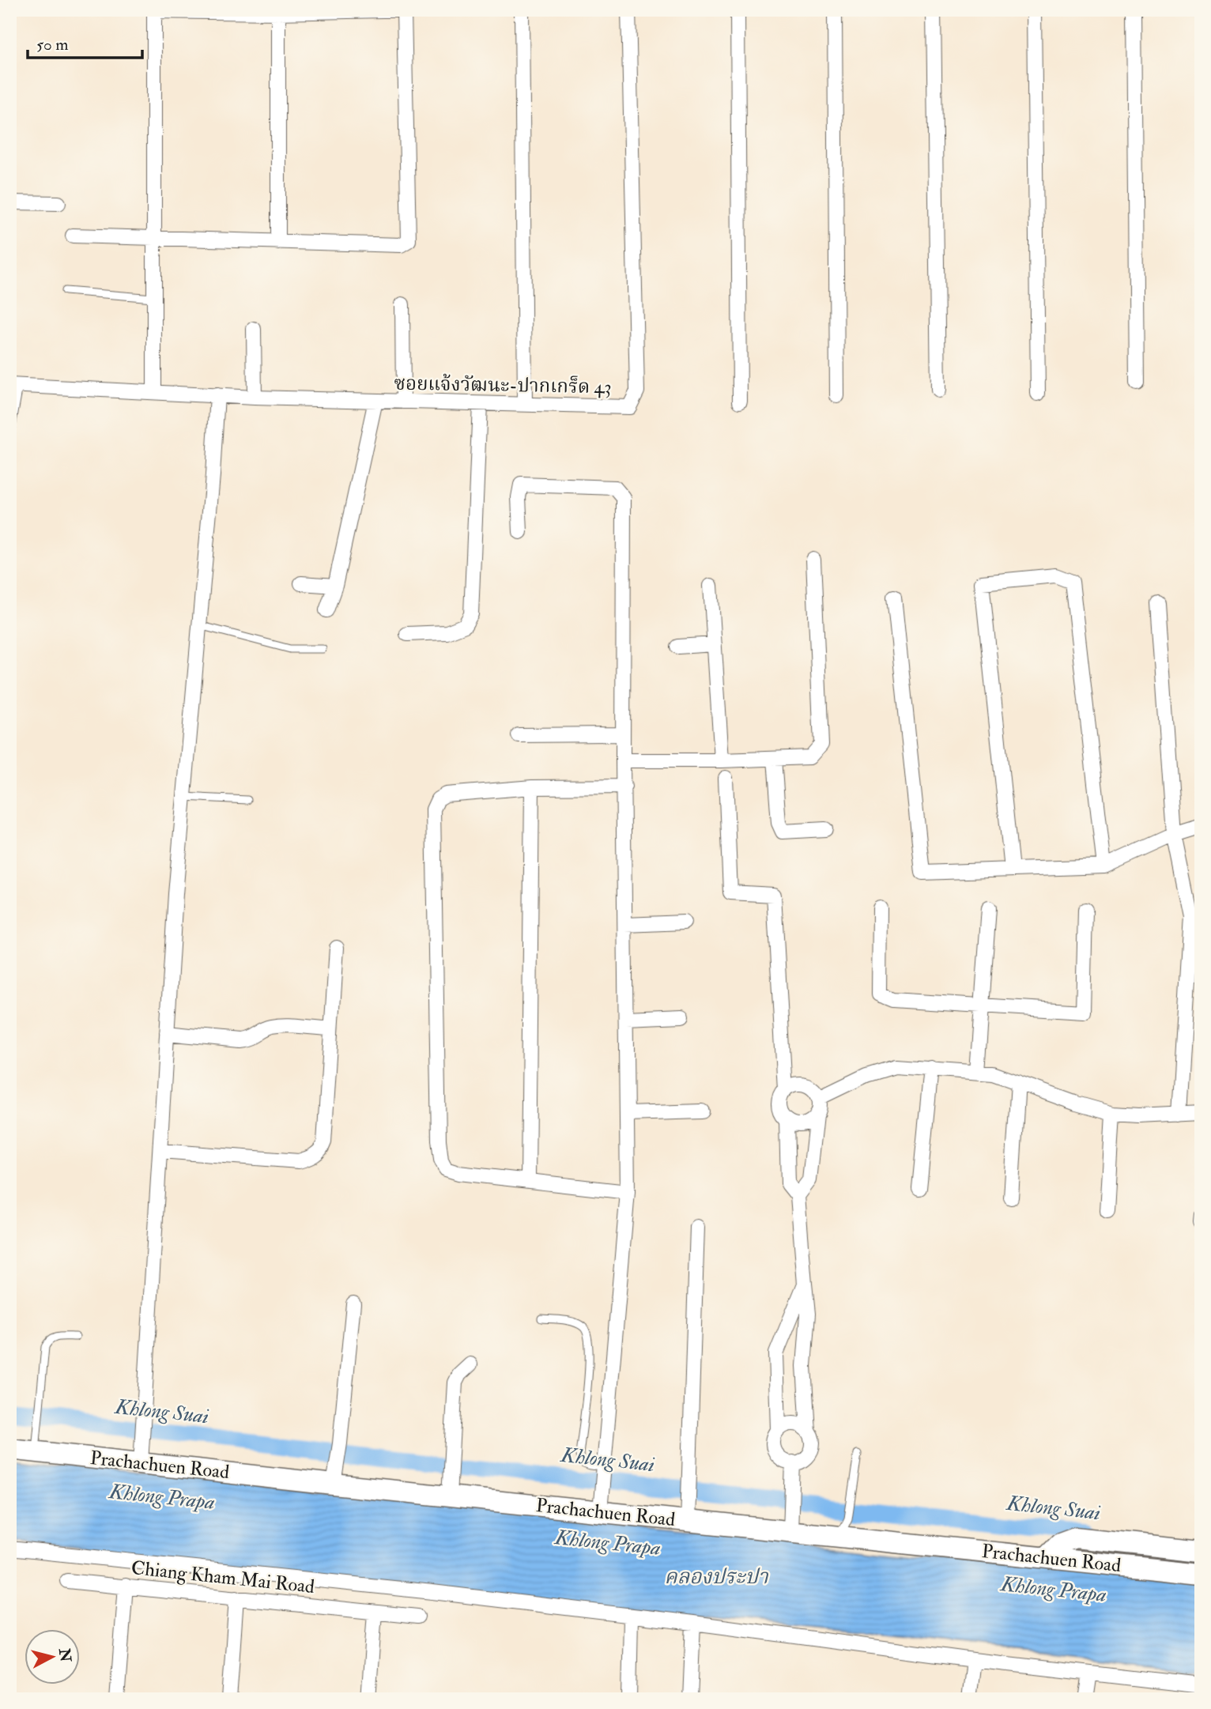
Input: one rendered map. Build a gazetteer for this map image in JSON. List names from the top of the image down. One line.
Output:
{"streets":{"street":["ซอยแจ้งวัฒนะ-ปากเกร็ด 43","Prachachuen Road","Chiang Kham Mai Road"]},"water":["Khlong Suai","Khlong Prapa","คลองประปา"],"scale_bar":"50 m","north":"right"}
